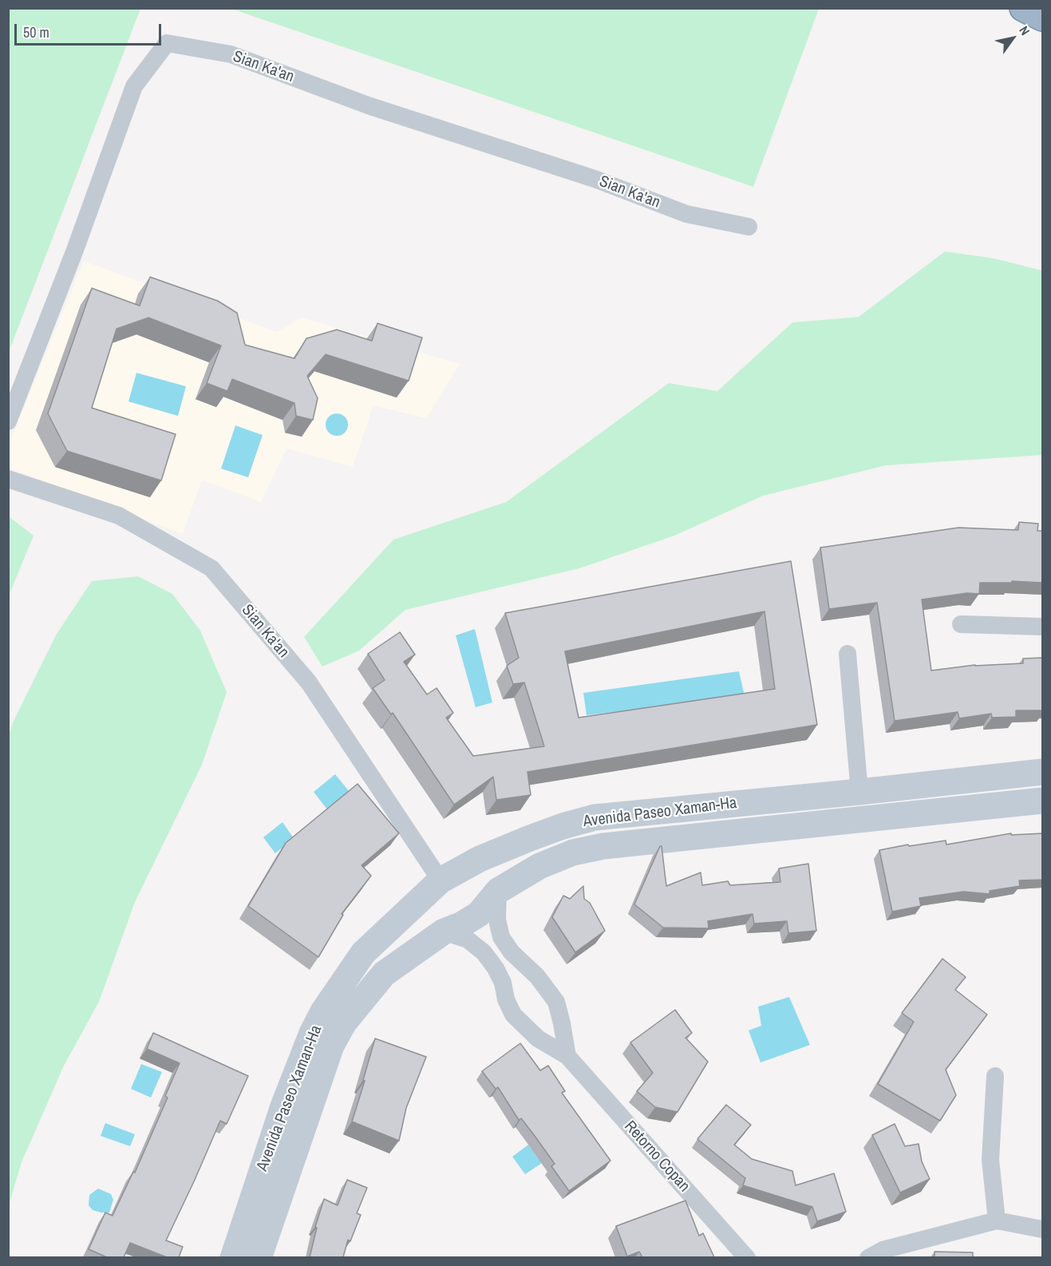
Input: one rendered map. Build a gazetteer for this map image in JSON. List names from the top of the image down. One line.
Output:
{"streets":{"main road":["Avenida Paseo Xaman-Ha"],"street":["Sian Ka'an","Retorno Copan"]},"crossings":[["Sian Ka'an","Avenida Paseo Xaman-Ha"],["Avenida Paseo Xaman-Ha","Retorno Copan"]],"scale_bar":"50 m","north":"top right"}
